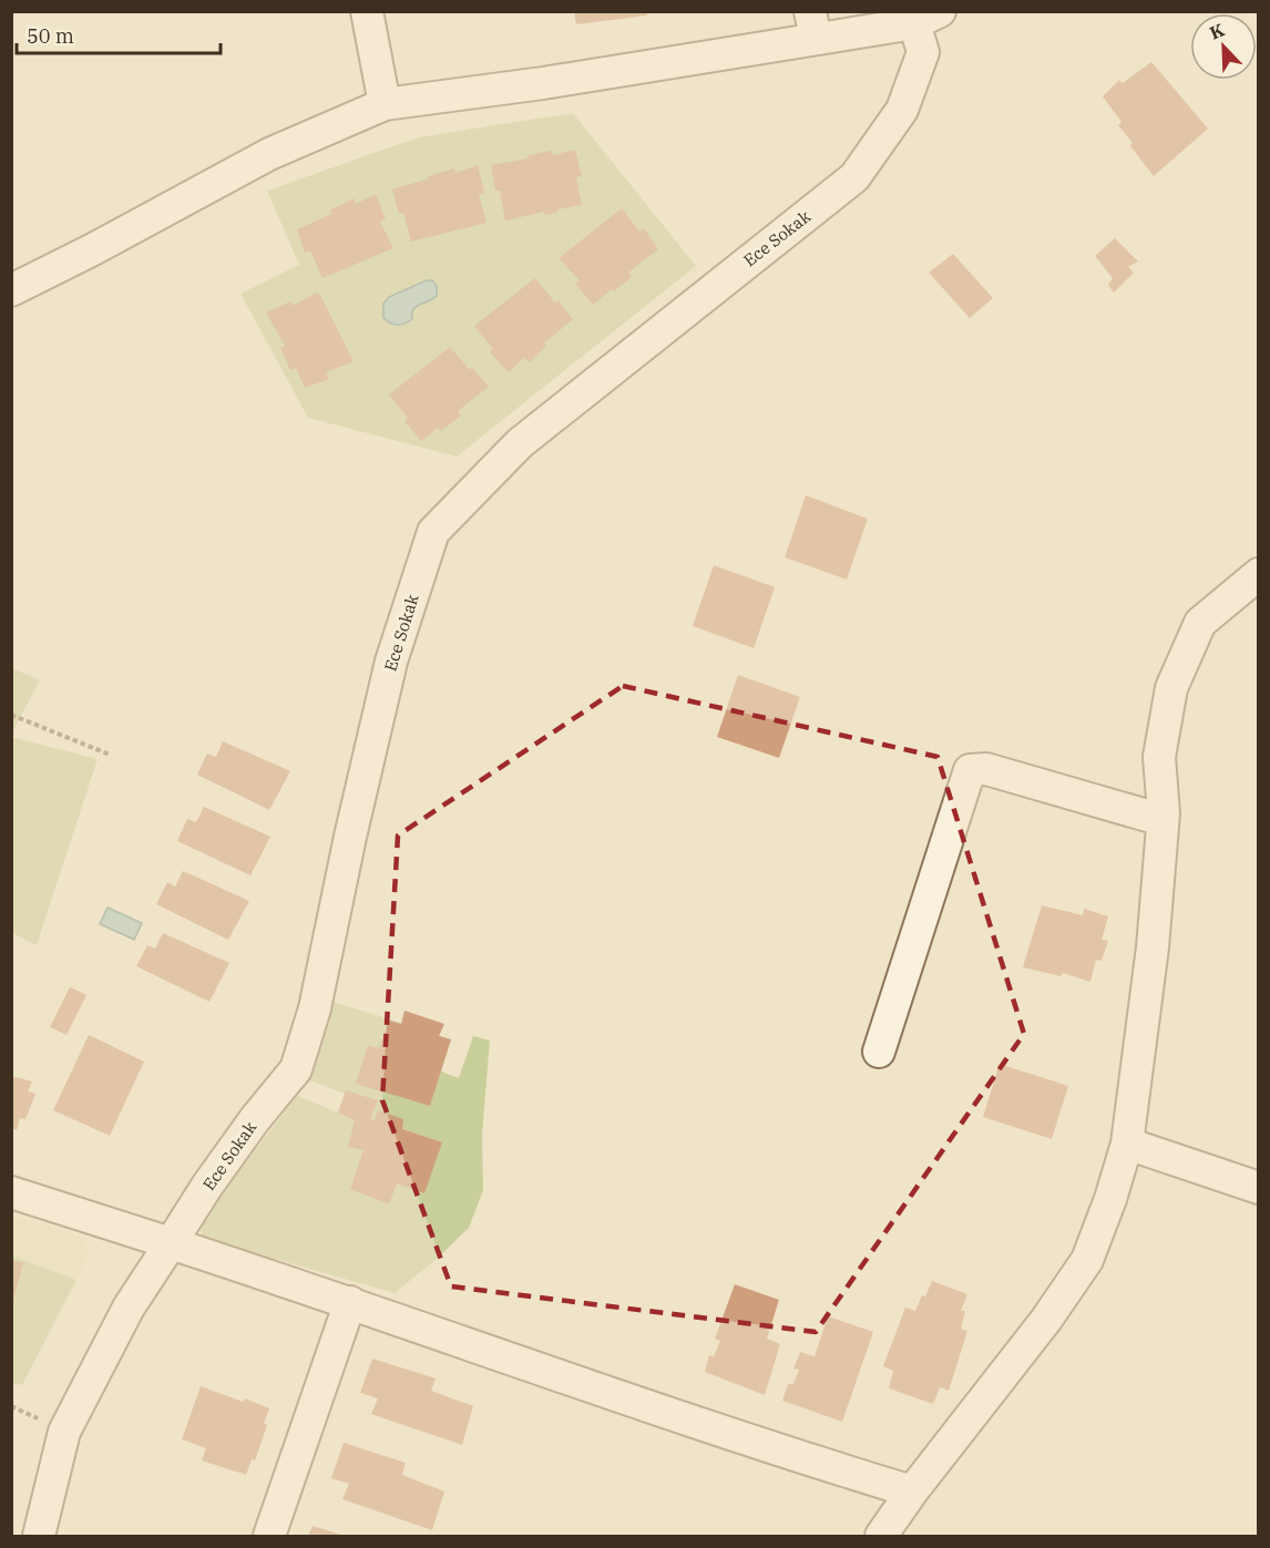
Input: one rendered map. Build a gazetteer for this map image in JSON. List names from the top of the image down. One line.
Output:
{"streets":{"street":["Ece Sokak"]},"scale_bar":"50 m","north":"top left"}
